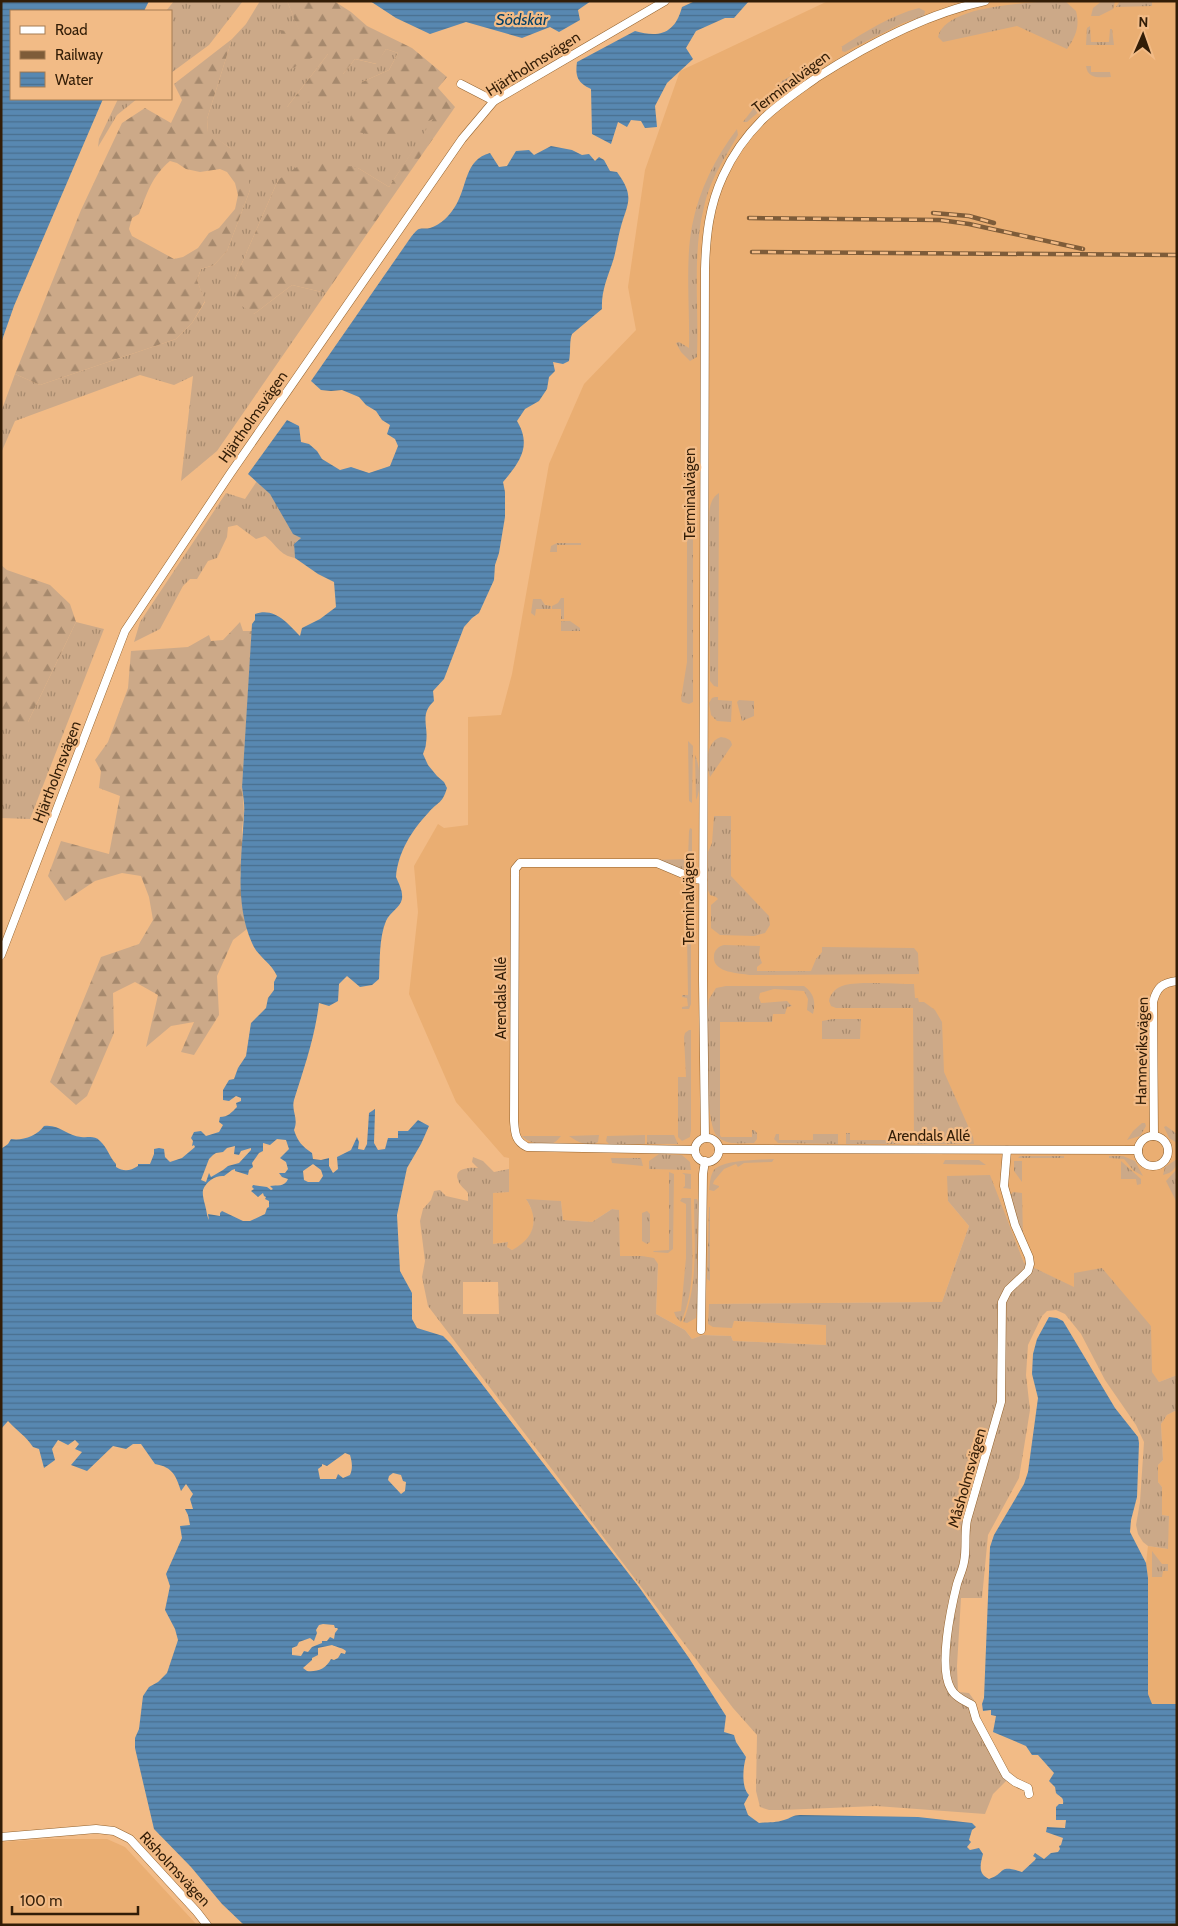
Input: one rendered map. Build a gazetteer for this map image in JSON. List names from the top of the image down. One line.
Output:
{"streets":{"street":["Hjärtholmsvägen","Terminalvägen","Arendals Allé","Hamneviksvägen","Måsholmsvägen","Risholmsvägen"]},"crossings":[["Terminalvägen","Arendals Allé"],["Arendals Allé","Hamneviksvägen"],["Arendals Allé","Måsholmsvägen"]],"water":["Södskär"],"legend":["Road","Railway","Water"],"scale_bar":"100 m","north":"top"}
